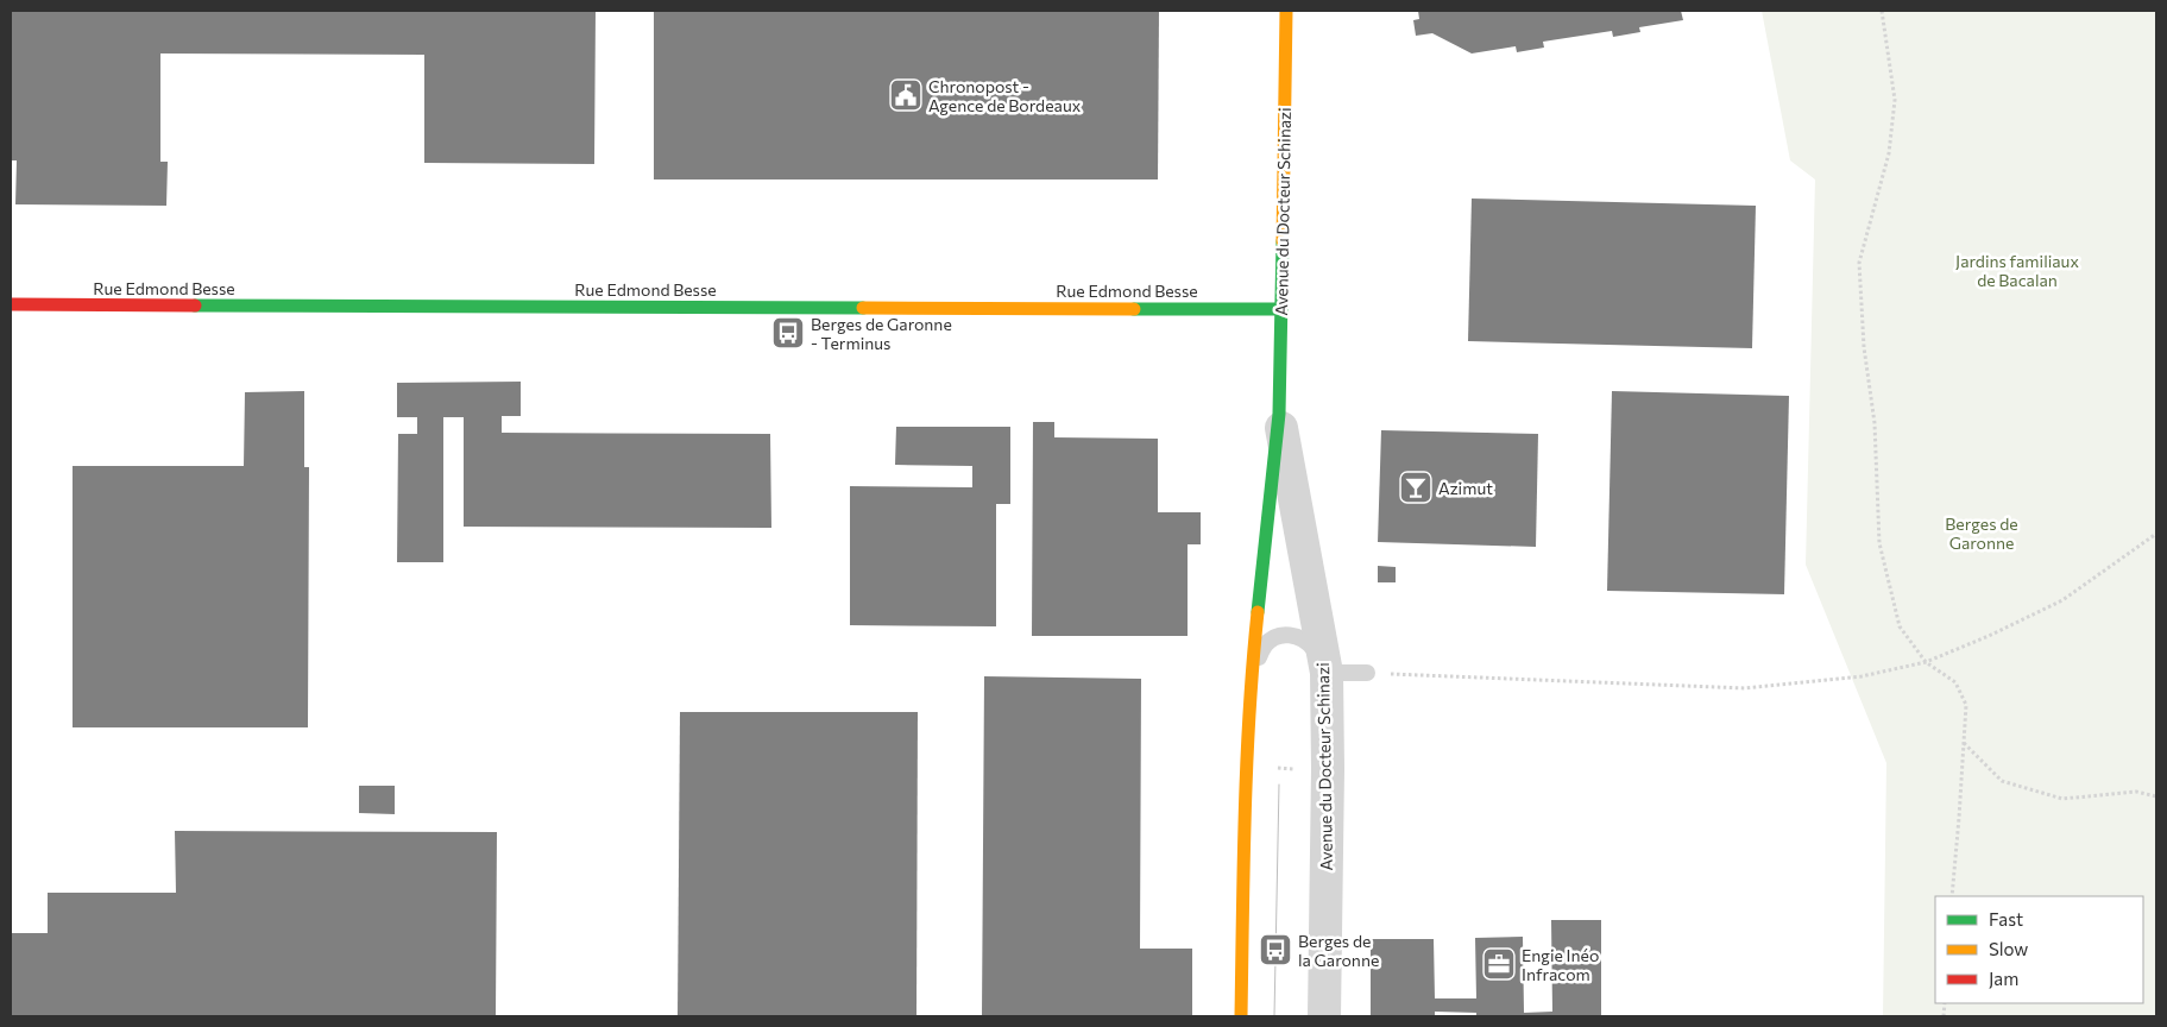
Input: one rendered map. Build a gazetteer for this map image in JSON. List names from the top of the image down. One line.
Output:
{"streets":{"street":["Avenue du Docteur Schinazi","Rue Edmond Besse"]},"crossings":[["Avenue du Docteur Schinazi","Rue Edmond Besse"]],"parks":["Jardins familiaux de Bacalan","Berges de Garonne"],"places":{"public building":["Chronopost - Agence de Bordeaux"],"bus stop":["Berges de Garonne - Terminus","Berges de la Garonne"],"bar":["Azimut"],"office":["Engie Inéo Infracom"]},"legend":["Fast","Slow","Jam"]}
